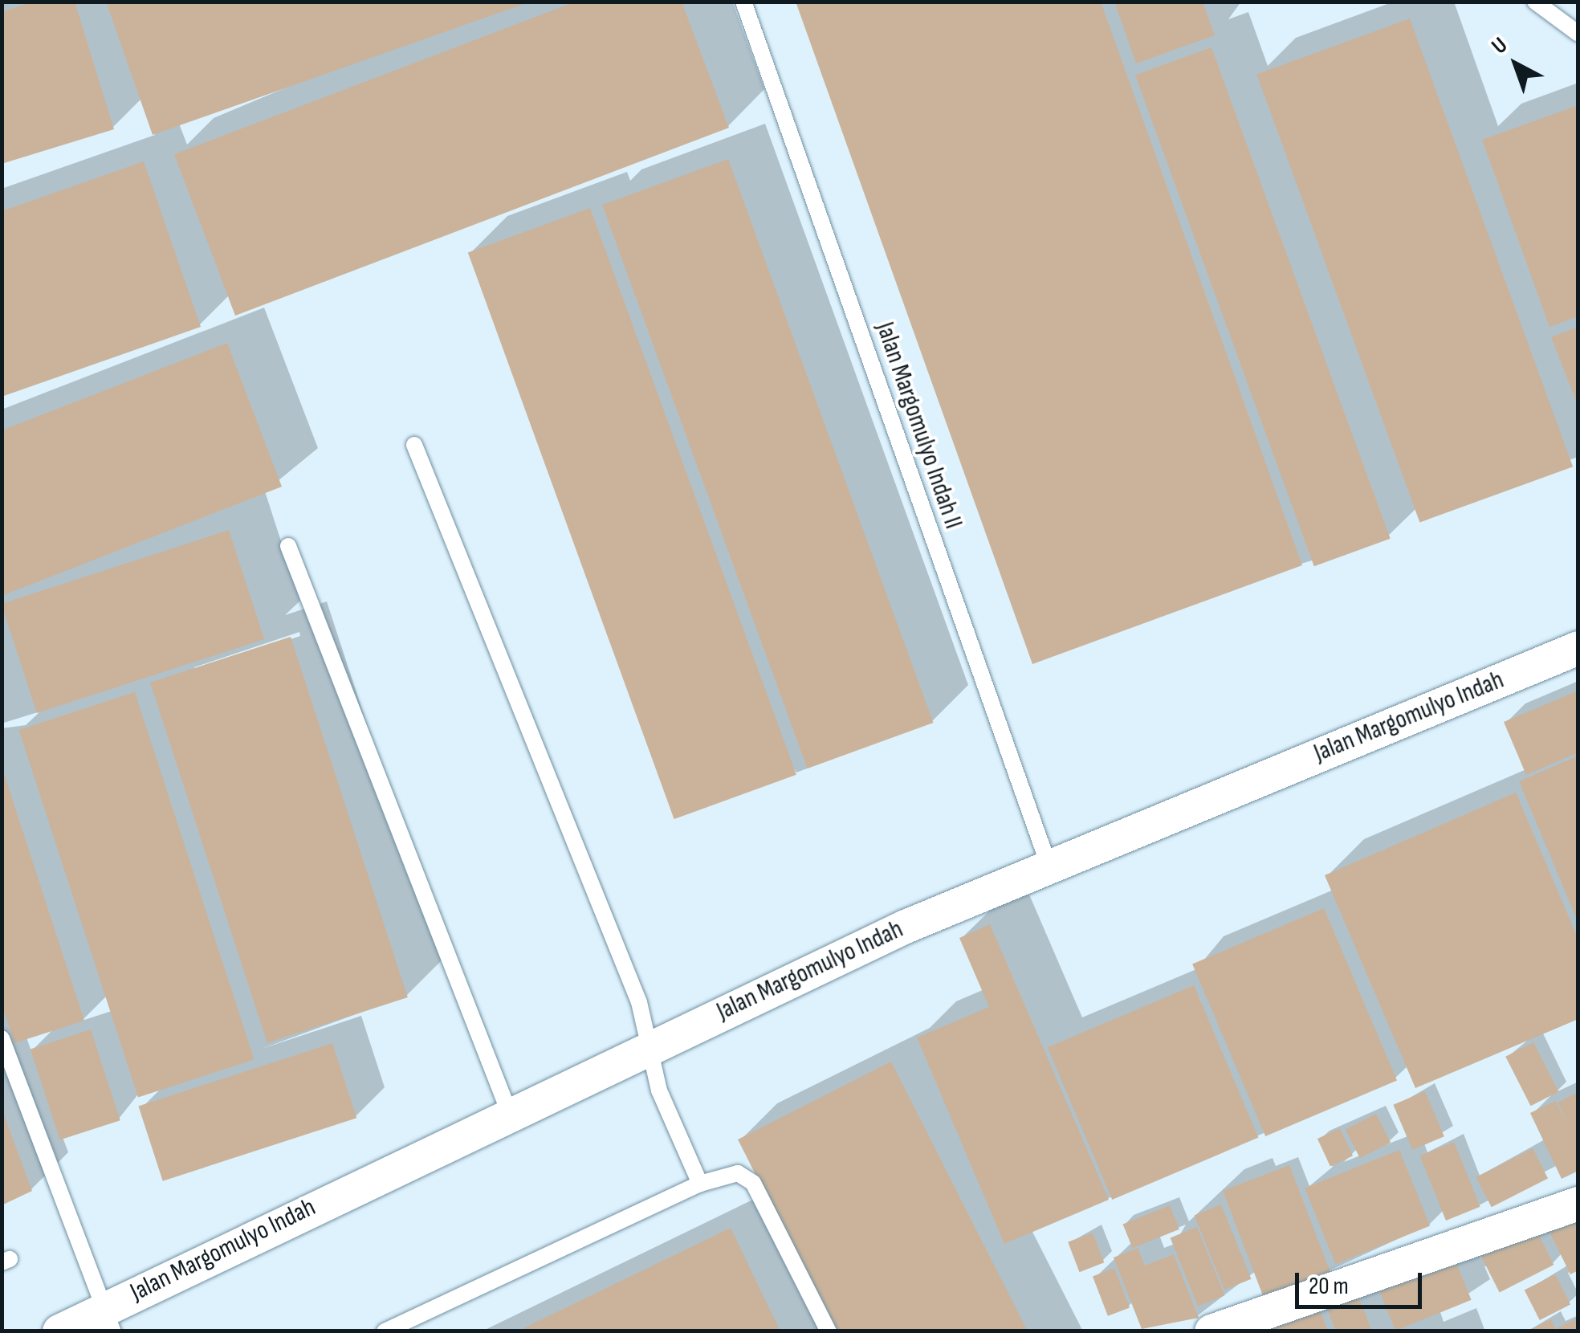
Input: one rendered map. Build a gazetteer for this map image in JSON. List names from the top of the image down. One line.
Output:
{"streets":{"street":["Jalan Margomulyo Indah"],"lane":["Jalan Margomulyo Indah II"]},"crossings":[["Jalan Margomulyo Indah II","Jalan Margomulyo Indah"]],"scale_bar":"20 m","north":"top left"}
